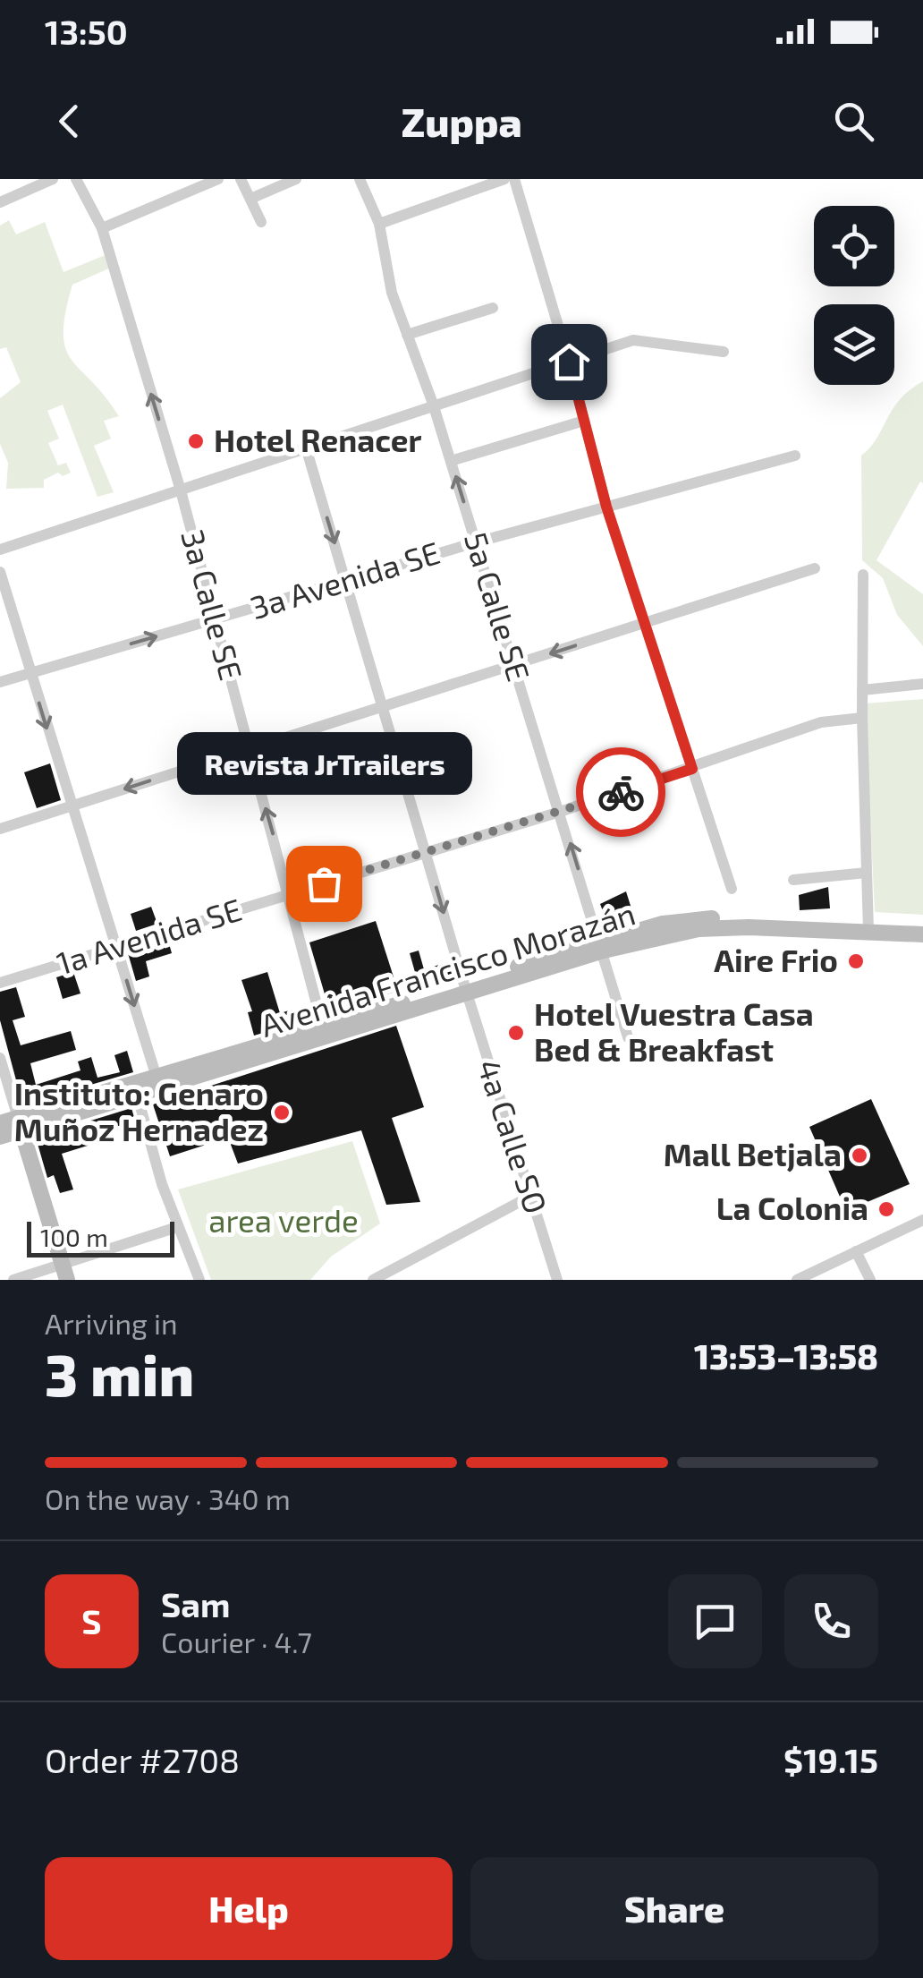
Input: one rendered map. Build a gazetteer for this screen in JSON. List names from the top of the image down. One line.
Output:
{"streets":{"main road":["Avenida Francisco Morazán"],"street":["3a Avenida SE","3a Calle SE","5a Calle SE","1a Avenida SE","4a Calle SO"]},"crossings":[["3a Avenida SE","3a Calle SE"],["3a Avenida SE","5a Calle SE"],["3a Avenida SE","4a Calle SO"],["3a Calle SE","1a Avenida SE"],["3a Calle SE","Avenida Francisco Morazán"],["5a Calle SE","1a Avenida SE"],["5a Calle SE","Avenida Francisco Morazán"],["1a Avenida SE","4a Calle SO"],["Avenida Francisco Morazán","4a Calle SO"]],"one_way":["3a Calle SE"],"parks":["area verde"],"places":["Hotel Renacer","Revista JrTrailers","Aire Frio","Hotel Vuestra Casa Bed & Breakfast","Instituto: Genaro Muñoz Hernadez","Mall Betjala","La Colonia"],"scale_bar":"100 m","page":{"status":"13:50","header":"Zuppa","bubble":"Revista JrTrailers","scale":"100 m","heading":["3 min","Arriving in","13:53–13:58"],"panel":["Sam","Courier · 4.7","Order #2708","$19.15"],"bar":"On the way · 340 m","round":"S","buttons":["Help","Share"]}}
